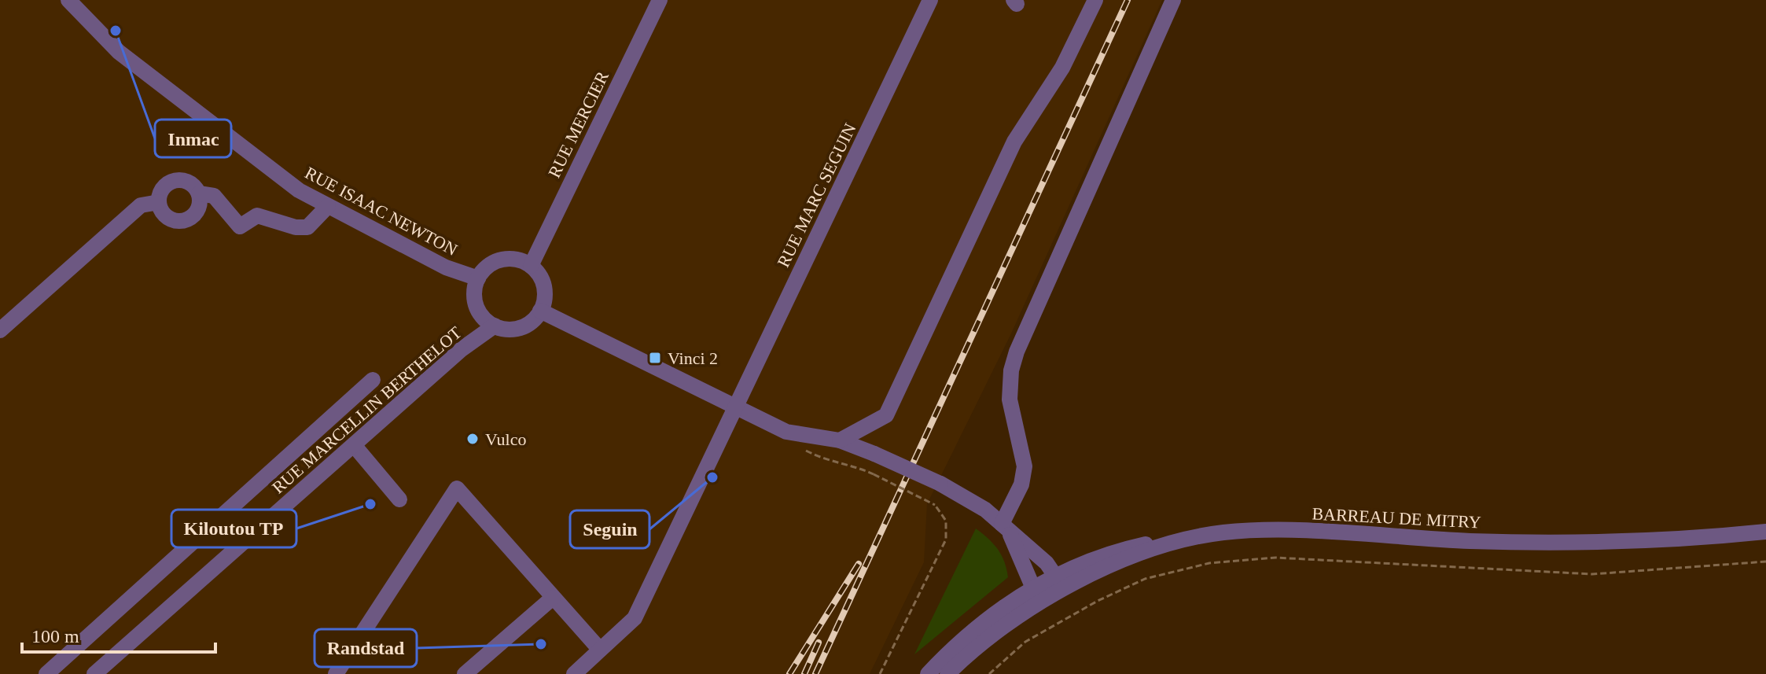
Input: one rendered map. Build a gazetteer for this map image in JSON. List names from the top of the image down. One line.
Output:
{"streets":{"street":["RUE MERCIER","RUE MARC SEGUIN","RUE ISAAC NEWTON","RUE MARCELLIN BERTHELOT","BARREAU DE MITRY"]},"crossings":[["RUE MERCIER","RUE ISAAC NEWTON"],["RUE MERCIER","RUE MARCELLIN BERTHELOT"],["RUE ISAAC NEWTON","RUE MARCELLIN BERTHELOT"]],"places":{"other":["Inmac","Vulco","Seguin","Kiloutou TP","Randstad"],"transit":["Vinci 2"]},"scale_bar":"100 m"}
